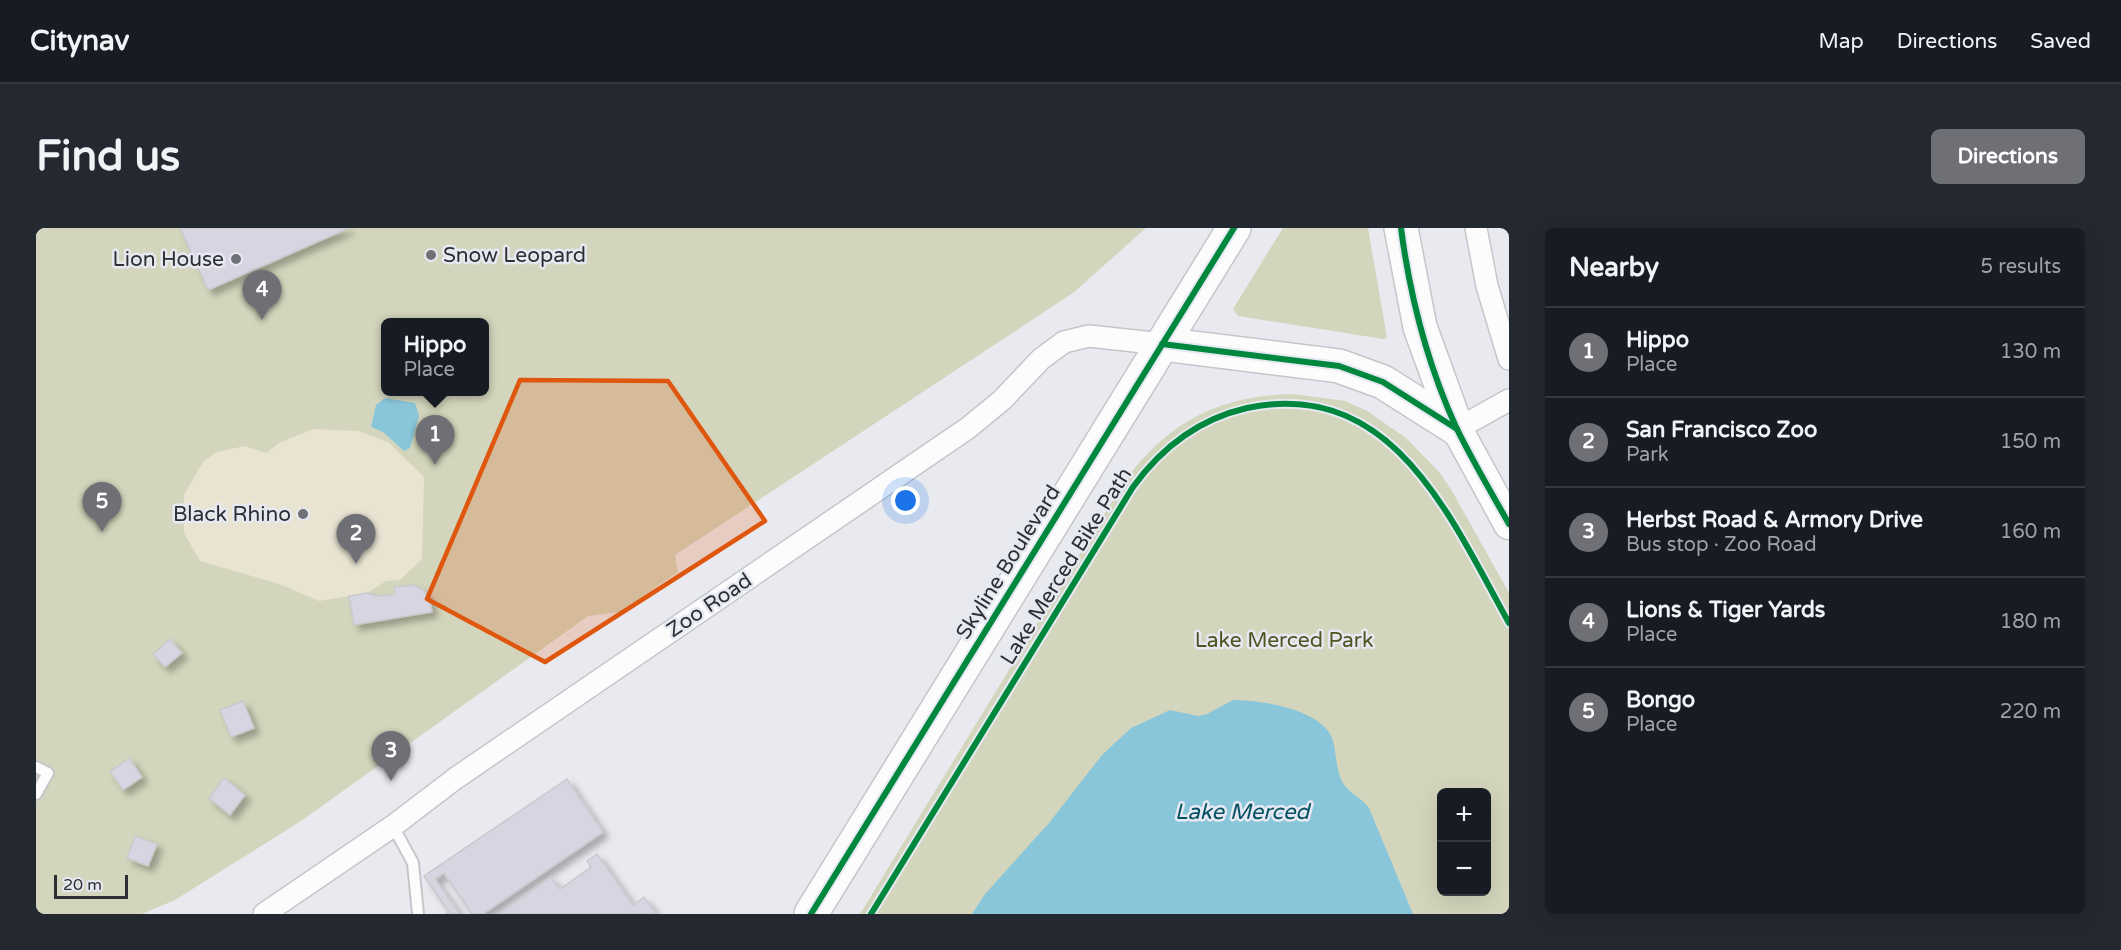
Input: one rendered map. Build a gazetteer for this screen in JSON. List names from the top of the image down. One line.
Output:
{"streets":{"main road":["Skyline Boulevard"],"street":["Zoo Road"],"cycle path":["Lake Merced Bike Path"]},"crossings":[["Skyline Boulevard","Zoo Road"]],"water":["Lake Merced"],"parks":["Lake Merced Park"],"places":["Snow Leopard","Lion House","Black Rhino"],"scale_bar":"20 m","page":{"header":"Citynav","nav":["Map","Directions","Saved"],"buttons":"Directions","title":"Find us","heading":["Nearby","5 results"],"pins":["4","1","5","2","3"],"list":[{"mark":"1","name":"Hippo","note":"Place","value":"130 m"},{"mark":"2","name":"San Francisco Zoo","note":"Park","value":"150 m"},{"mark":"3","name":"Herbst Road & Armory Drive","note":"Bus stop · Zoo Road","value":"160 m"},{"mark":"4","name":"Lions & Tiger Yards","note":"Place","value":"180 m"},{"mark":"5","name":"Bongo","note":"Place","value":"220 m"}],"popup":["Hippo","Place"],"map_buttons":["+","−"],"scale":"20 m"}}
